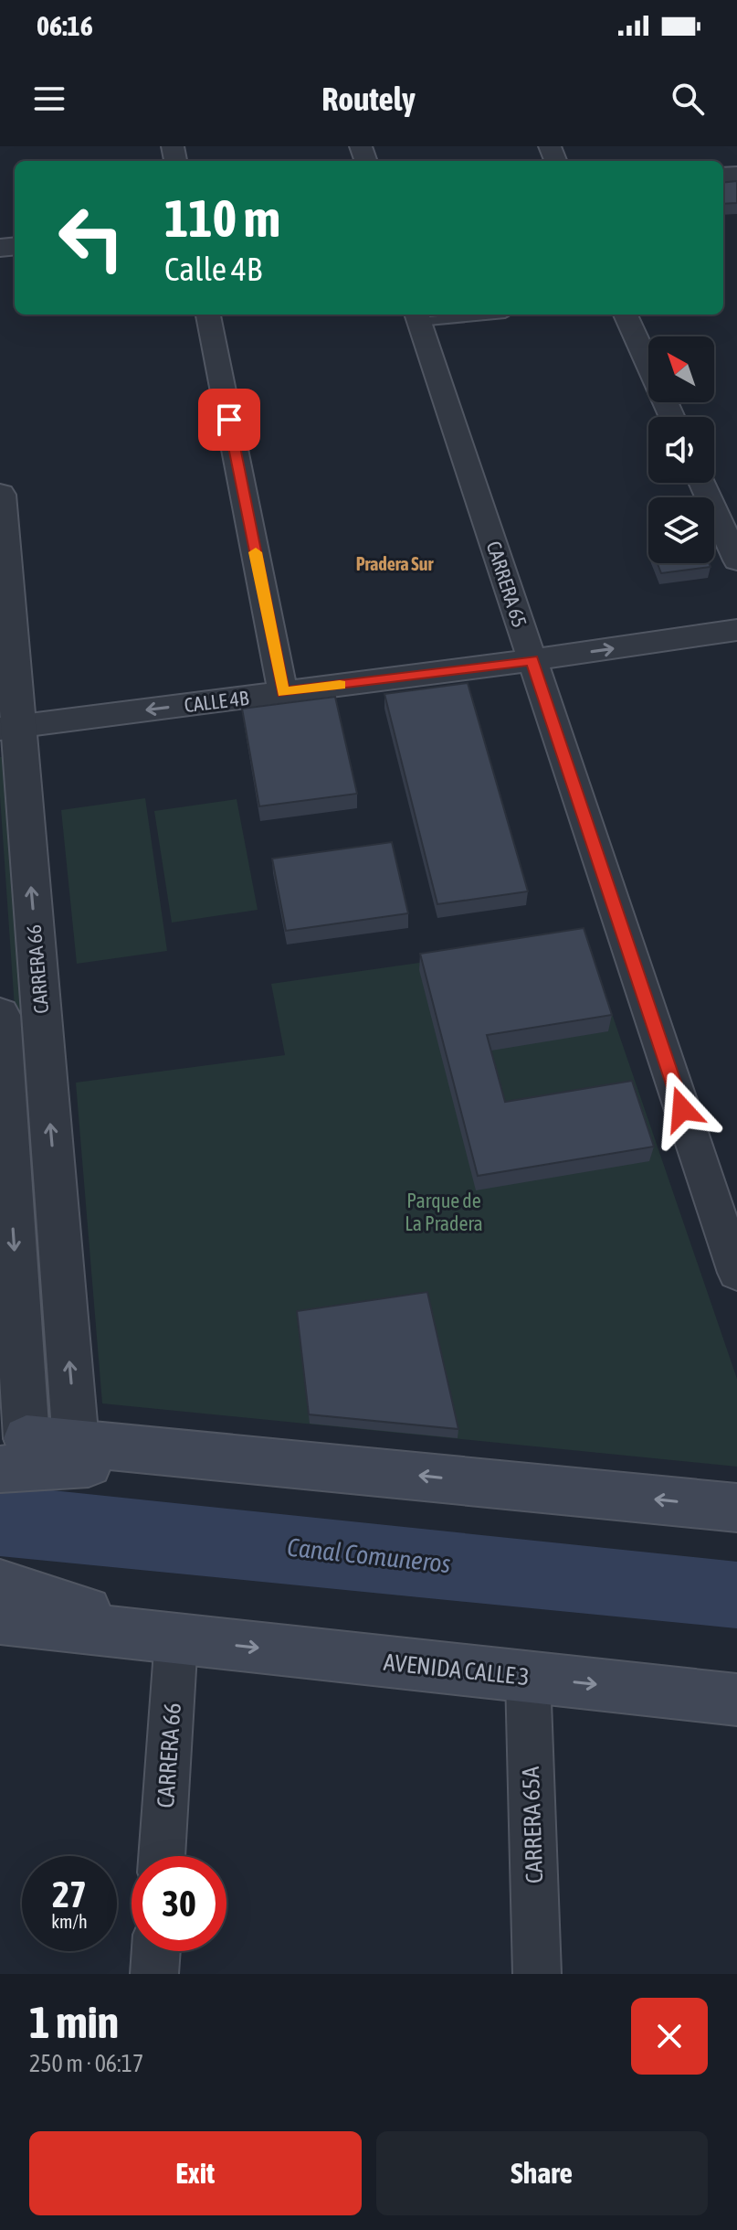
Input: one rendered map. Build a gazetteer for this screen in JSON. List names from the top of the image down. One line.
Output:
{"streets":{"main road":["AVENIDA CALLE 3"],"street":["CARRERA 65","CALLE 4B","CARRERA 66","CARRERA 65A"]},"crossings":[["CARRERA 65","CALLE 4B"],["CALLE 4B","CARRERA 66"],["CARRERA 66","AVENIDA CALLE 3"],["AVENIDA CALLE 3","CARRERA 65A"]],"districts":["Pradera Sur"],"water":["Canal Comuneros"],"parks":["Parque de La Pradera"],"north":"top left","page":{"status":"06:16","header":"Routely","turn":["110 m","Calle 4B"],"speed":"27 km/h","limit":"30","heading":["1 min","250 m · 06:17"],"buttons":["Exit","Share"]}}
